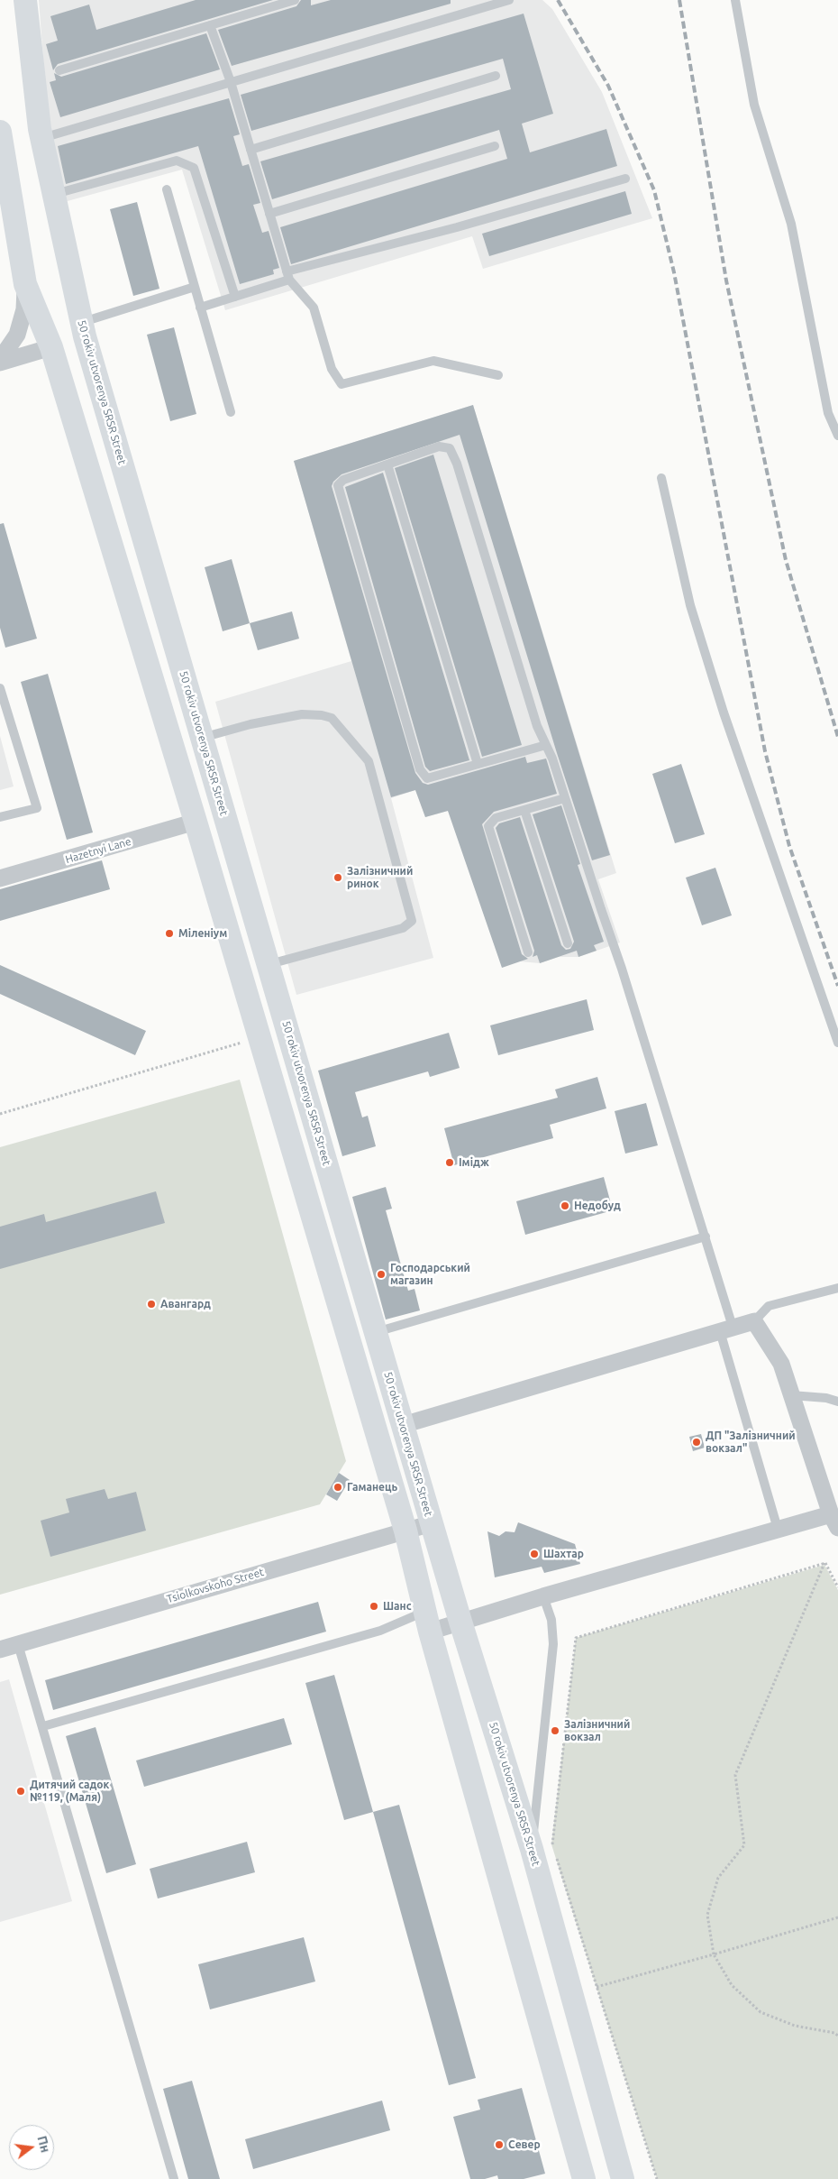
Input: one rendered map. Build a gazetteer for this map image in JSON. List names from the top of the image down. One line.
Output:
{"streets":{"main road":["50 rokiv utvorenya SRSR Street"],"street":["Hazetnyi Lane","Tsiolkovskoho Street"]},"crossings":[["50 rokiv utvorenya SRSR Street","Tsiolkovskoho Street"]],"places":["Залізничний ринок","Міленіум","Імідж","Недобуд","Господарський магазин","Авангард","ДП \"Залізничний вокзал\"","Гаманець","Шахтар","Шанс","Залізничний вокзал","Дитячий садок №119, (Маля)","Север"],"north":"right"}
